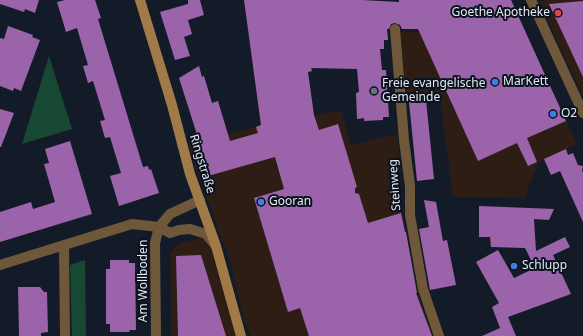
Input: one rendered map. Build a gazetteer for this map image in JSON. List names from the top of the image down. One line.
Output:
{"streets":{"main road":["Ringstraße"],"street":["Steinweg","Am Wollboden"]},"places":["Goethe Apotheke","MarKett","Freie evangelische Gemeinde","O2","Gooran","Schlupp"]}
